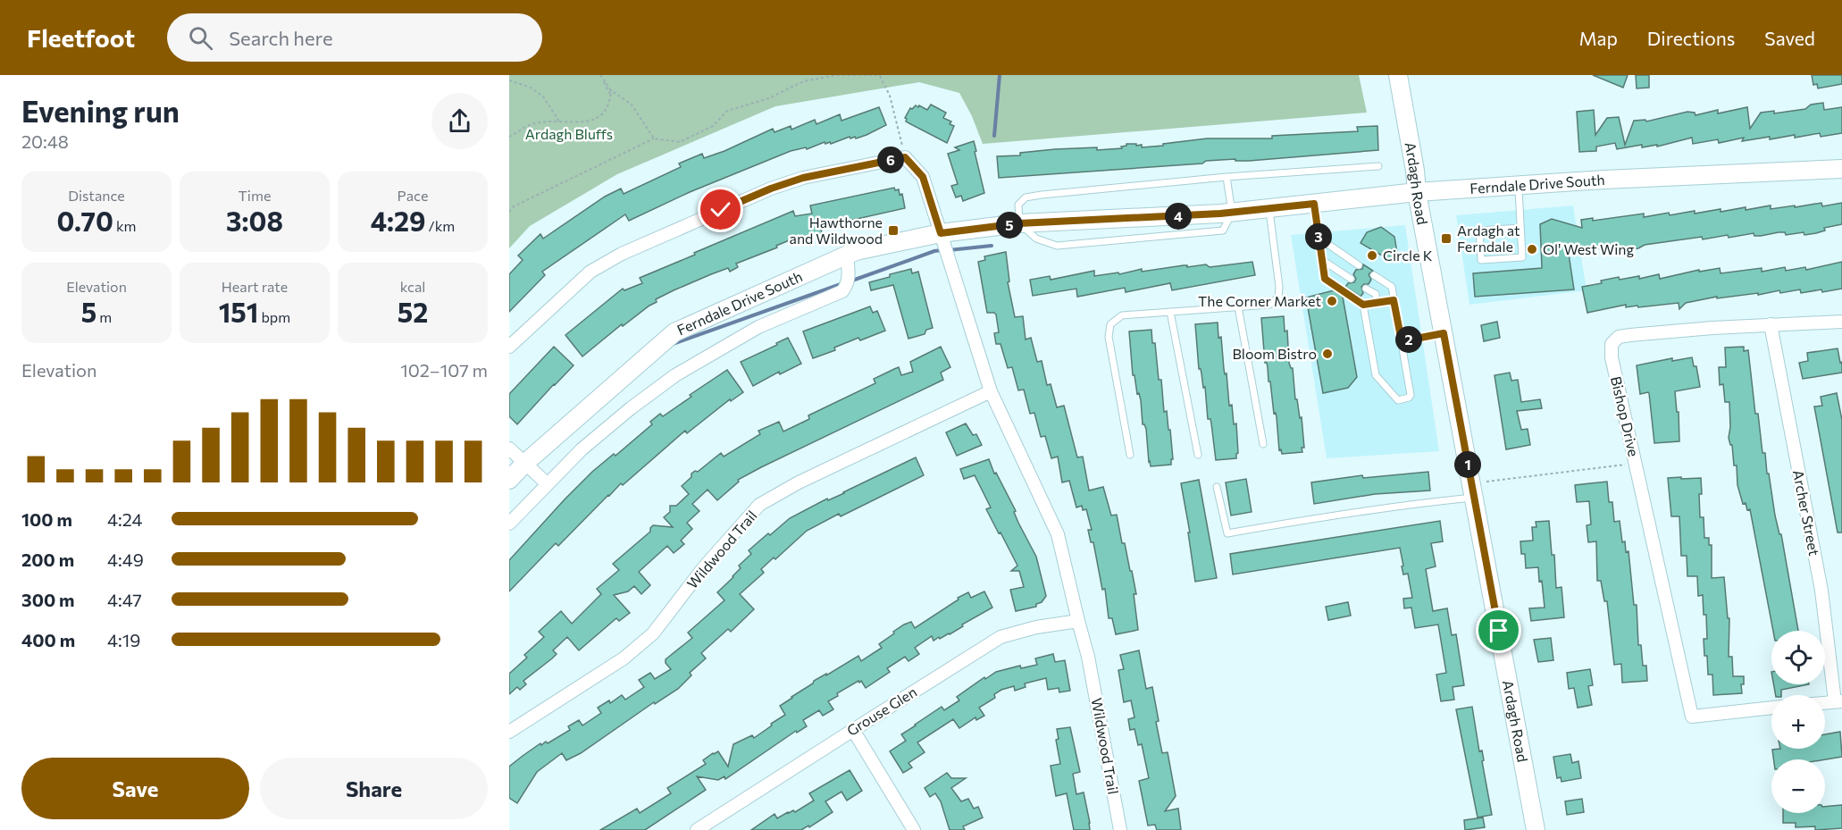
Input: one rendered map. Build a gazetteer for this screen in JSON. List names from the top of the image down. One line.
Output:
{"streets":{"main road":["Ardagh Road","Ferndale Drive South"],"street":["Bishop Drive","Archer Street","Wildwood Trail","Grouse Glen"]},"crossings":[["Ardagh Road","Ferndale Drive South"],["Ferndale Drive South","Wildwood Trail"],["Bishop Drive","Archer Street"],["Wildwood Trail","Grouse Glen"]],"parks":["Ardagh Bluffs"],"places":{"transit":["Hawthorne and Wildwood","Ardagh at Ferndale"],"other":["Ol' West Wing","Circle K","The Corner Market","Bloom Bistro"]},"page":{"header":"Fleetfoot","search":"Search here","nav":["Map","Directions","Saved"],"heading":["Evening run","20:48"],"pins":["6","4","5","3","2","1"],"stats":[["Distance","0.70 km"],["Time","3:08"],["Pace","4:29 /km"],["Elevation","5 m"],["Heart rate","151 bpm"],["kcal","52"]],"chart":["Elevation","102–107 m"],"list":[{"name":"100 m","note":"4:24"},{"name":"200 m","note":"4:49"},{"name":"300 m","note":"4:47"},{"name":"400 m","note":"4:19"}],"map_buttons":["+","−"],"buttons":["Save","Share"]}}
